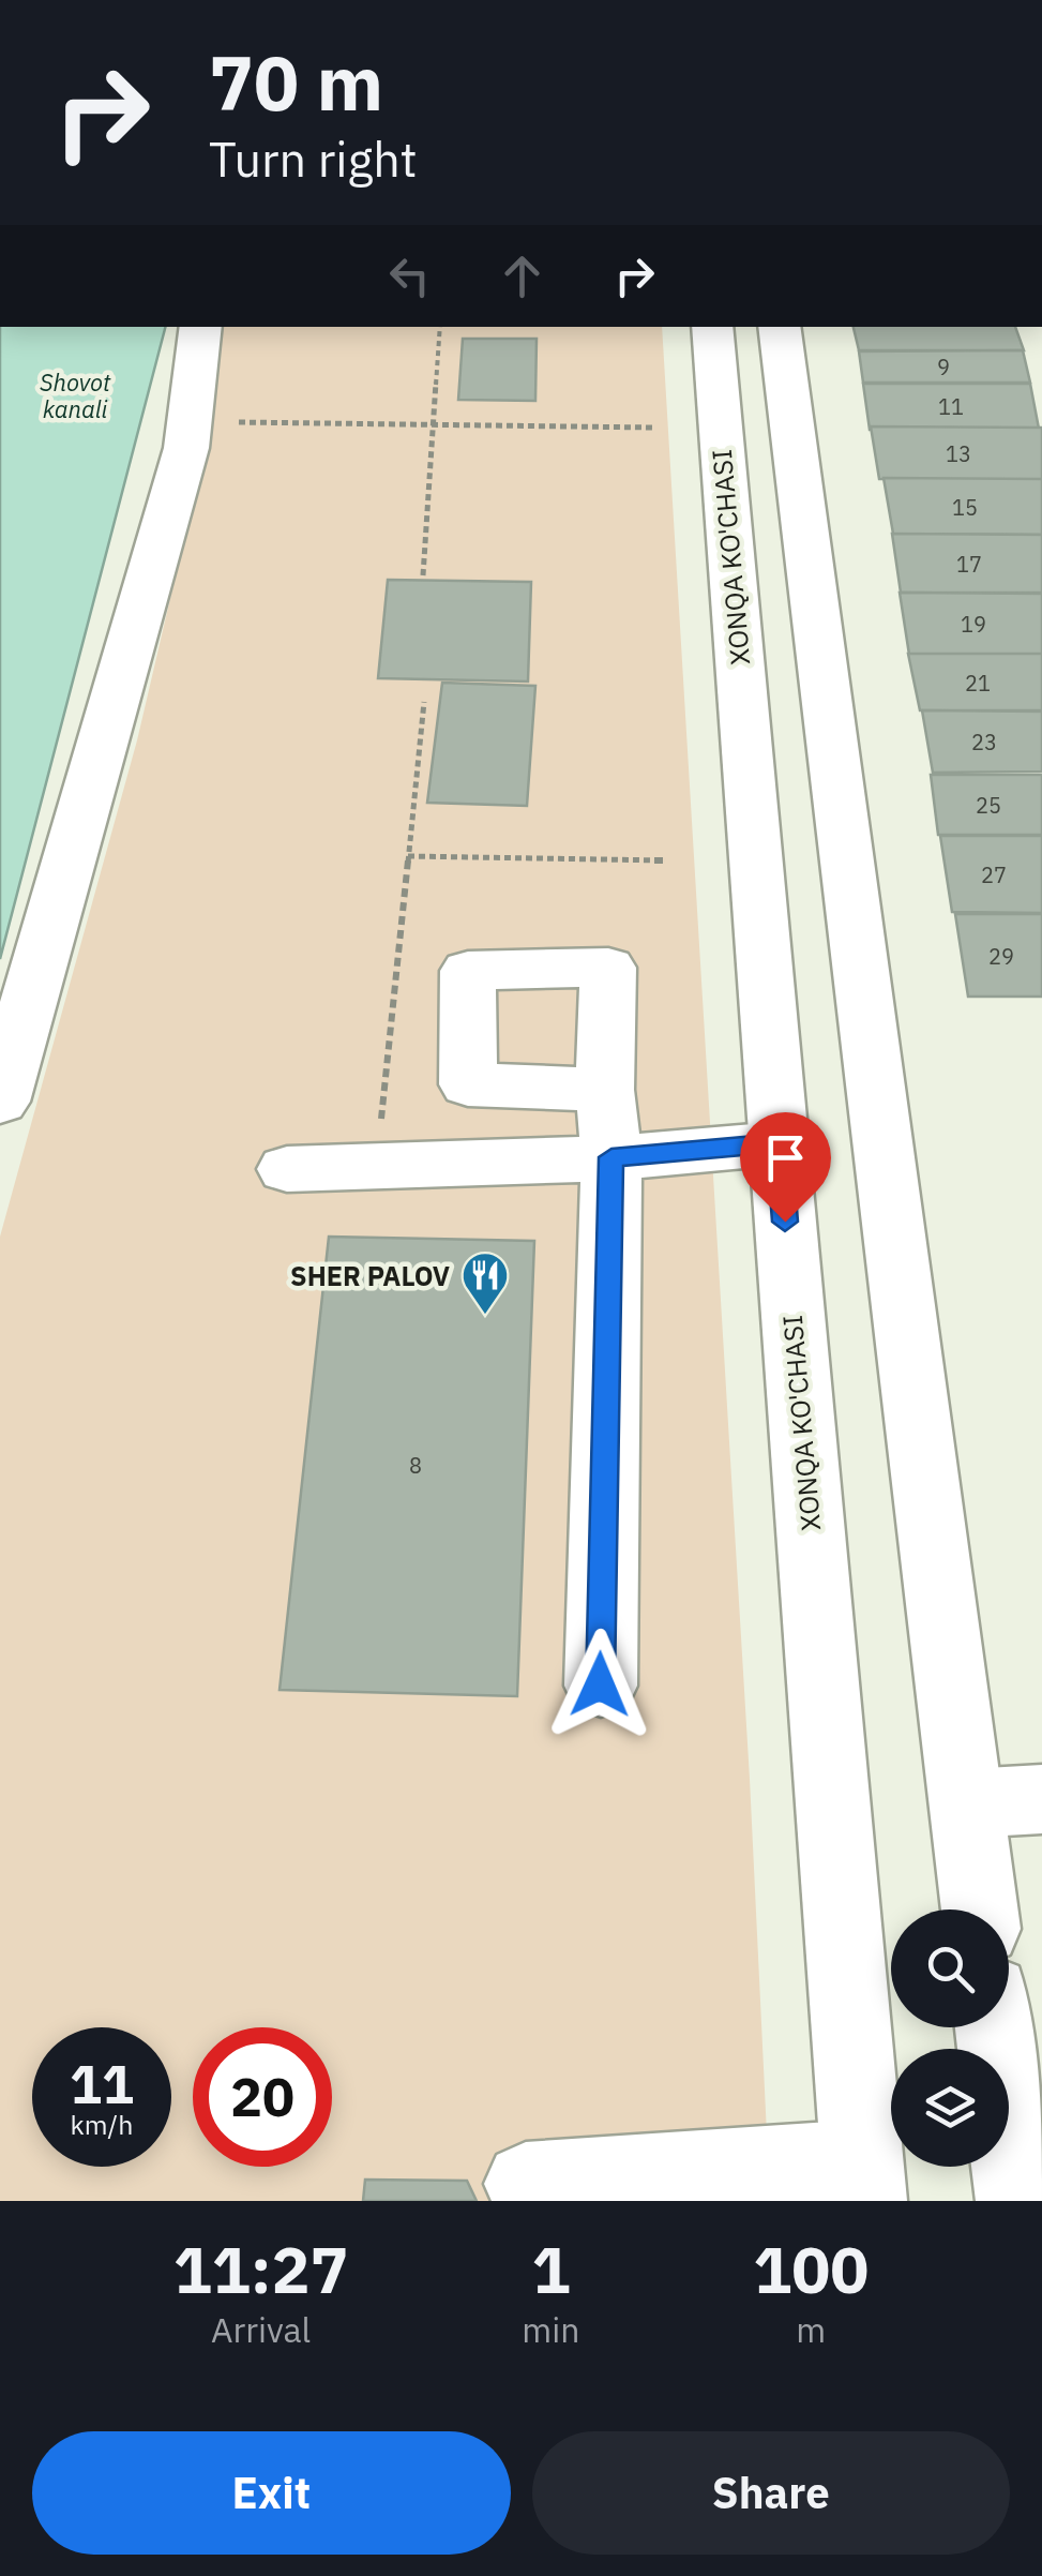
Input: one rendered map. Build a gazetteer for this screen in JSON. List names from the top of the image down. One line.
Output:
{"streets":{"main road":["XONQA KO'CHASI"]},"water":["Shovot kanali"],"places":{"restaurant":["SHER PALOV"]},"house_numbers":["9","11","13","15","17","19","21","23","25","27","29","8"],"page":{"turn":["70 m","Turn right"],"speed":"11 km/h","limit":"20","eta":["11:27","Arrival","1","min","100","m"],"buttons":["Exit","Share"]}}
